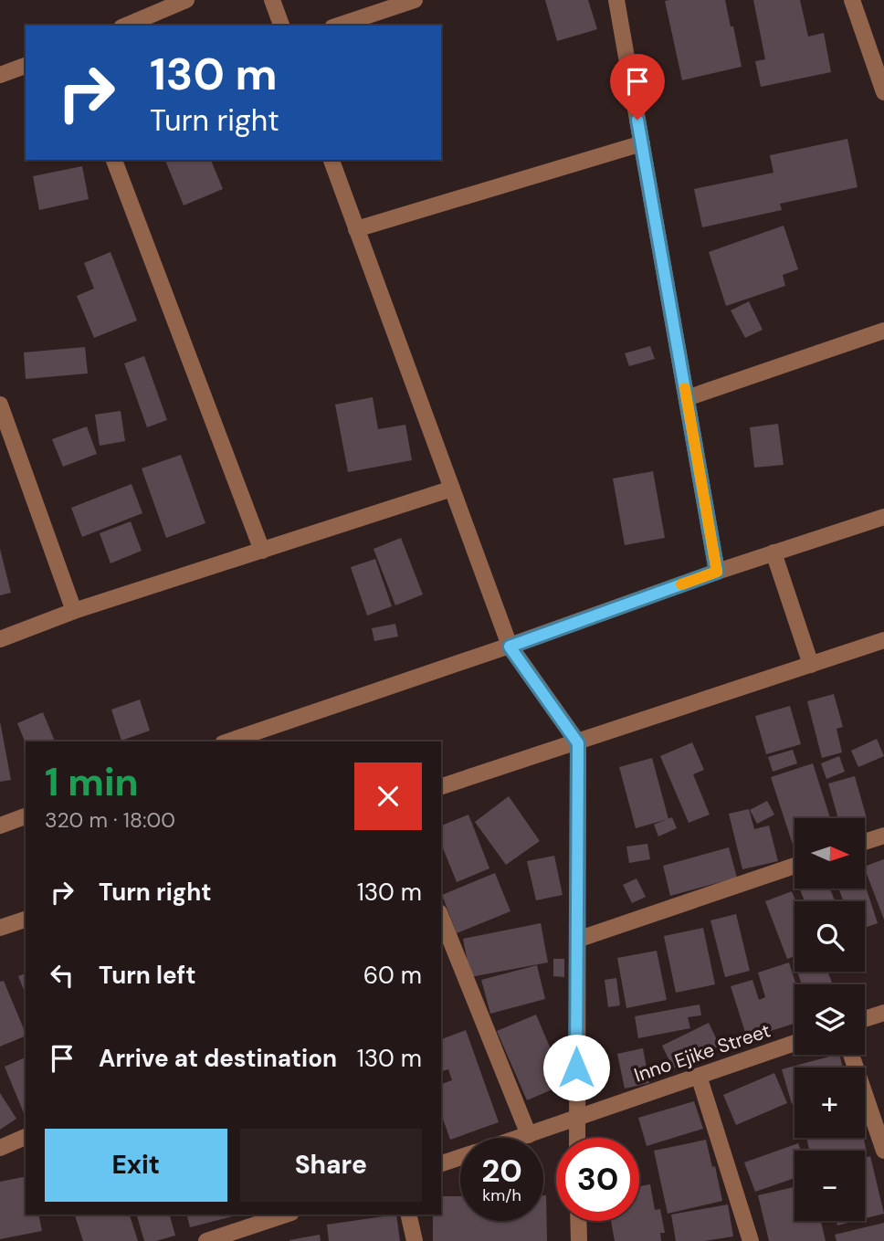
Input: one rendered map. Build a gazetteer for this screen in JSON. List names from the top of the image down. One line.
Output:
{"streets":{"street":["Inno Ejike Street"]},"north":"right","page":{"turn":["130 m","Turn right"],"heading":["1 min","320 m · 18:00"],"map_buttons":["+","−"],"list":[{"name":"Turn right","value":"130 m"},{"name":"Turn left","value":"60 m"},{"name":"Arrive at destination","value":"130 m"}],"buttons":["Exit","Share"],"speed":"20 km/h","limit":"30"}}
